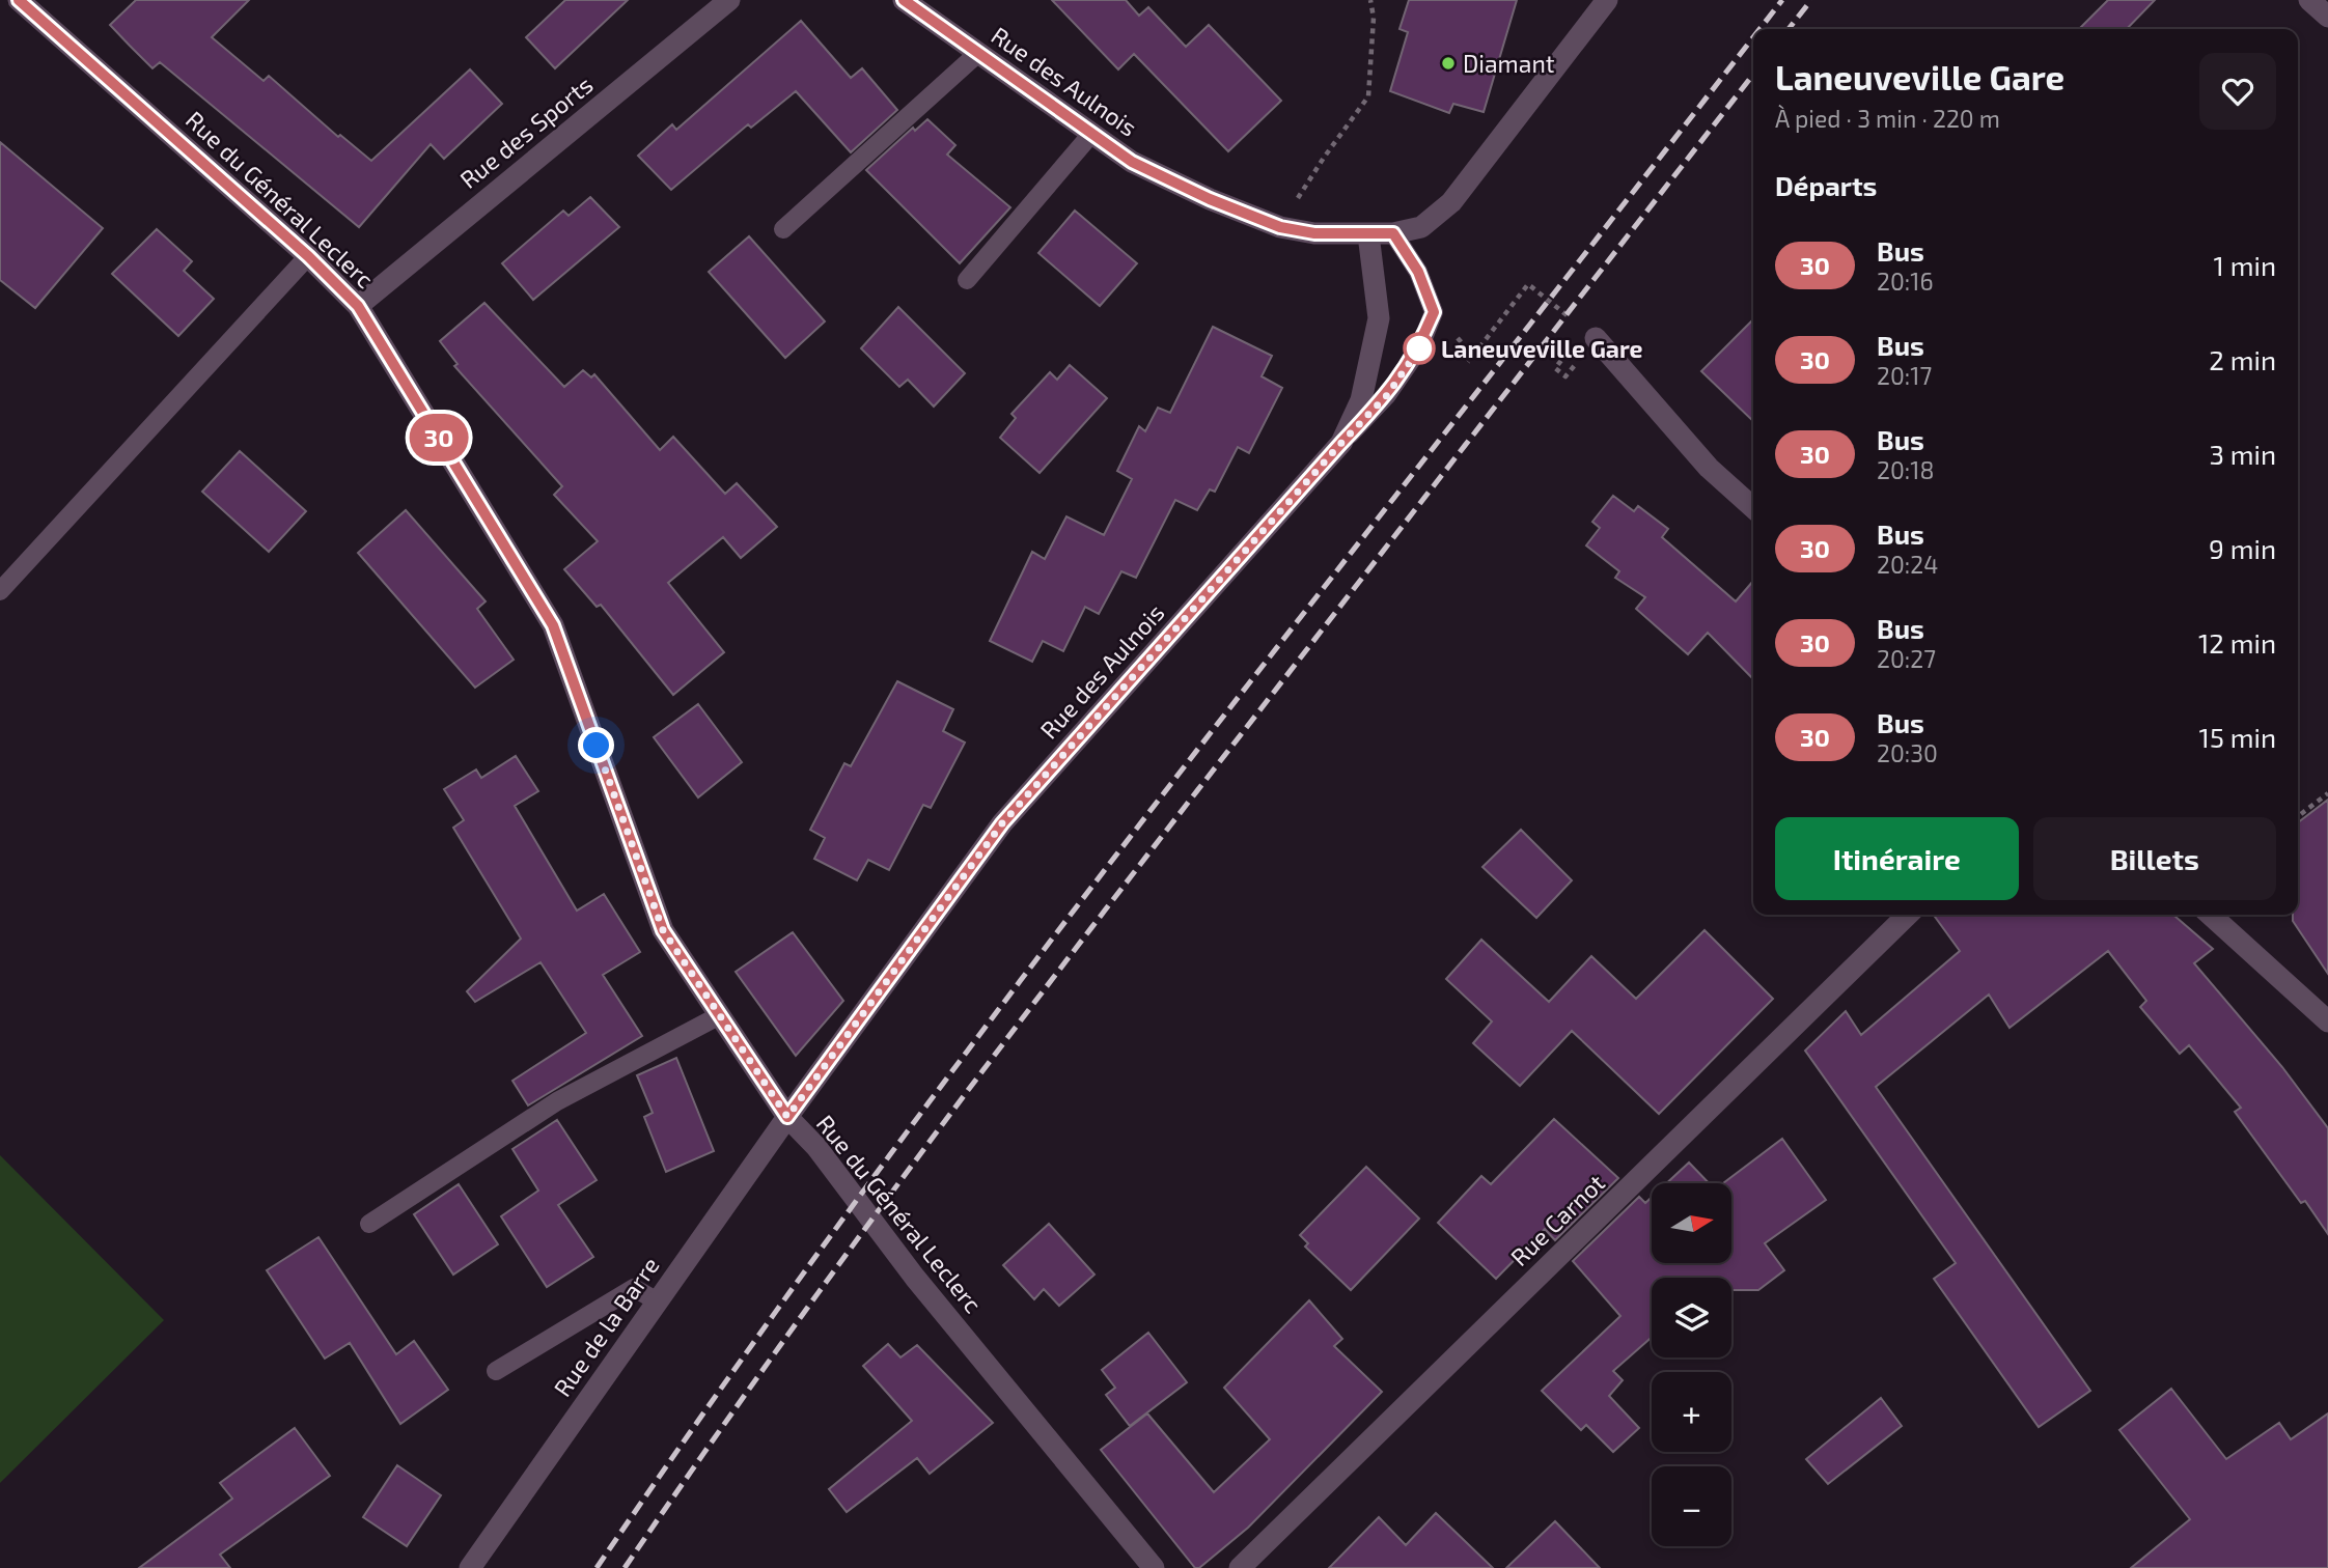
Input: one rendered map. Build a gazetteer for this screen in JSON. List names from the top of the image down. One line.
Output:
{"streets":{"street":["Rue des Aulnois","Rue des Sports","Rue du Général Leclerc","Rue Carnot","Rue de la Barre"]},"crossings":[["Rue des Aulnois","Rue du Général Leclerc"],["Rue des Aulnois","Rue de la Barre"],["Rue des Sports","Rue du Général Leclerc"],["Rue du Général Leclerc","Rue de la Barre"]],"places":["Diamant","Laneuveville Gare"],"lines":["bus line 30"],"north":"right","page":{"on_map":"30","heading":[["Laneuveville Gare","À pied · 3 min · 220 m"],"Départs"],"list":[{"mark":"30","name":"Bus","note":"20:16","value":"1 min"},{"mark":"30","name":"Bus","note":"20:17","value":"2 min"},{"mark":"30","name":"Bus","note":"20:18","value":"3 min"},{"mark":"30","name":"Bus","note":"20:24","value":"9 min"},{"mark":"30","name":"Bus","note":"20:27","value":"12 min"},{"mark":"30","name":"Bus","note":"20:30","value":"15 min"}],"buttons":["Itinéraire","Billets"],"map_buttons":["+","−"]}}
